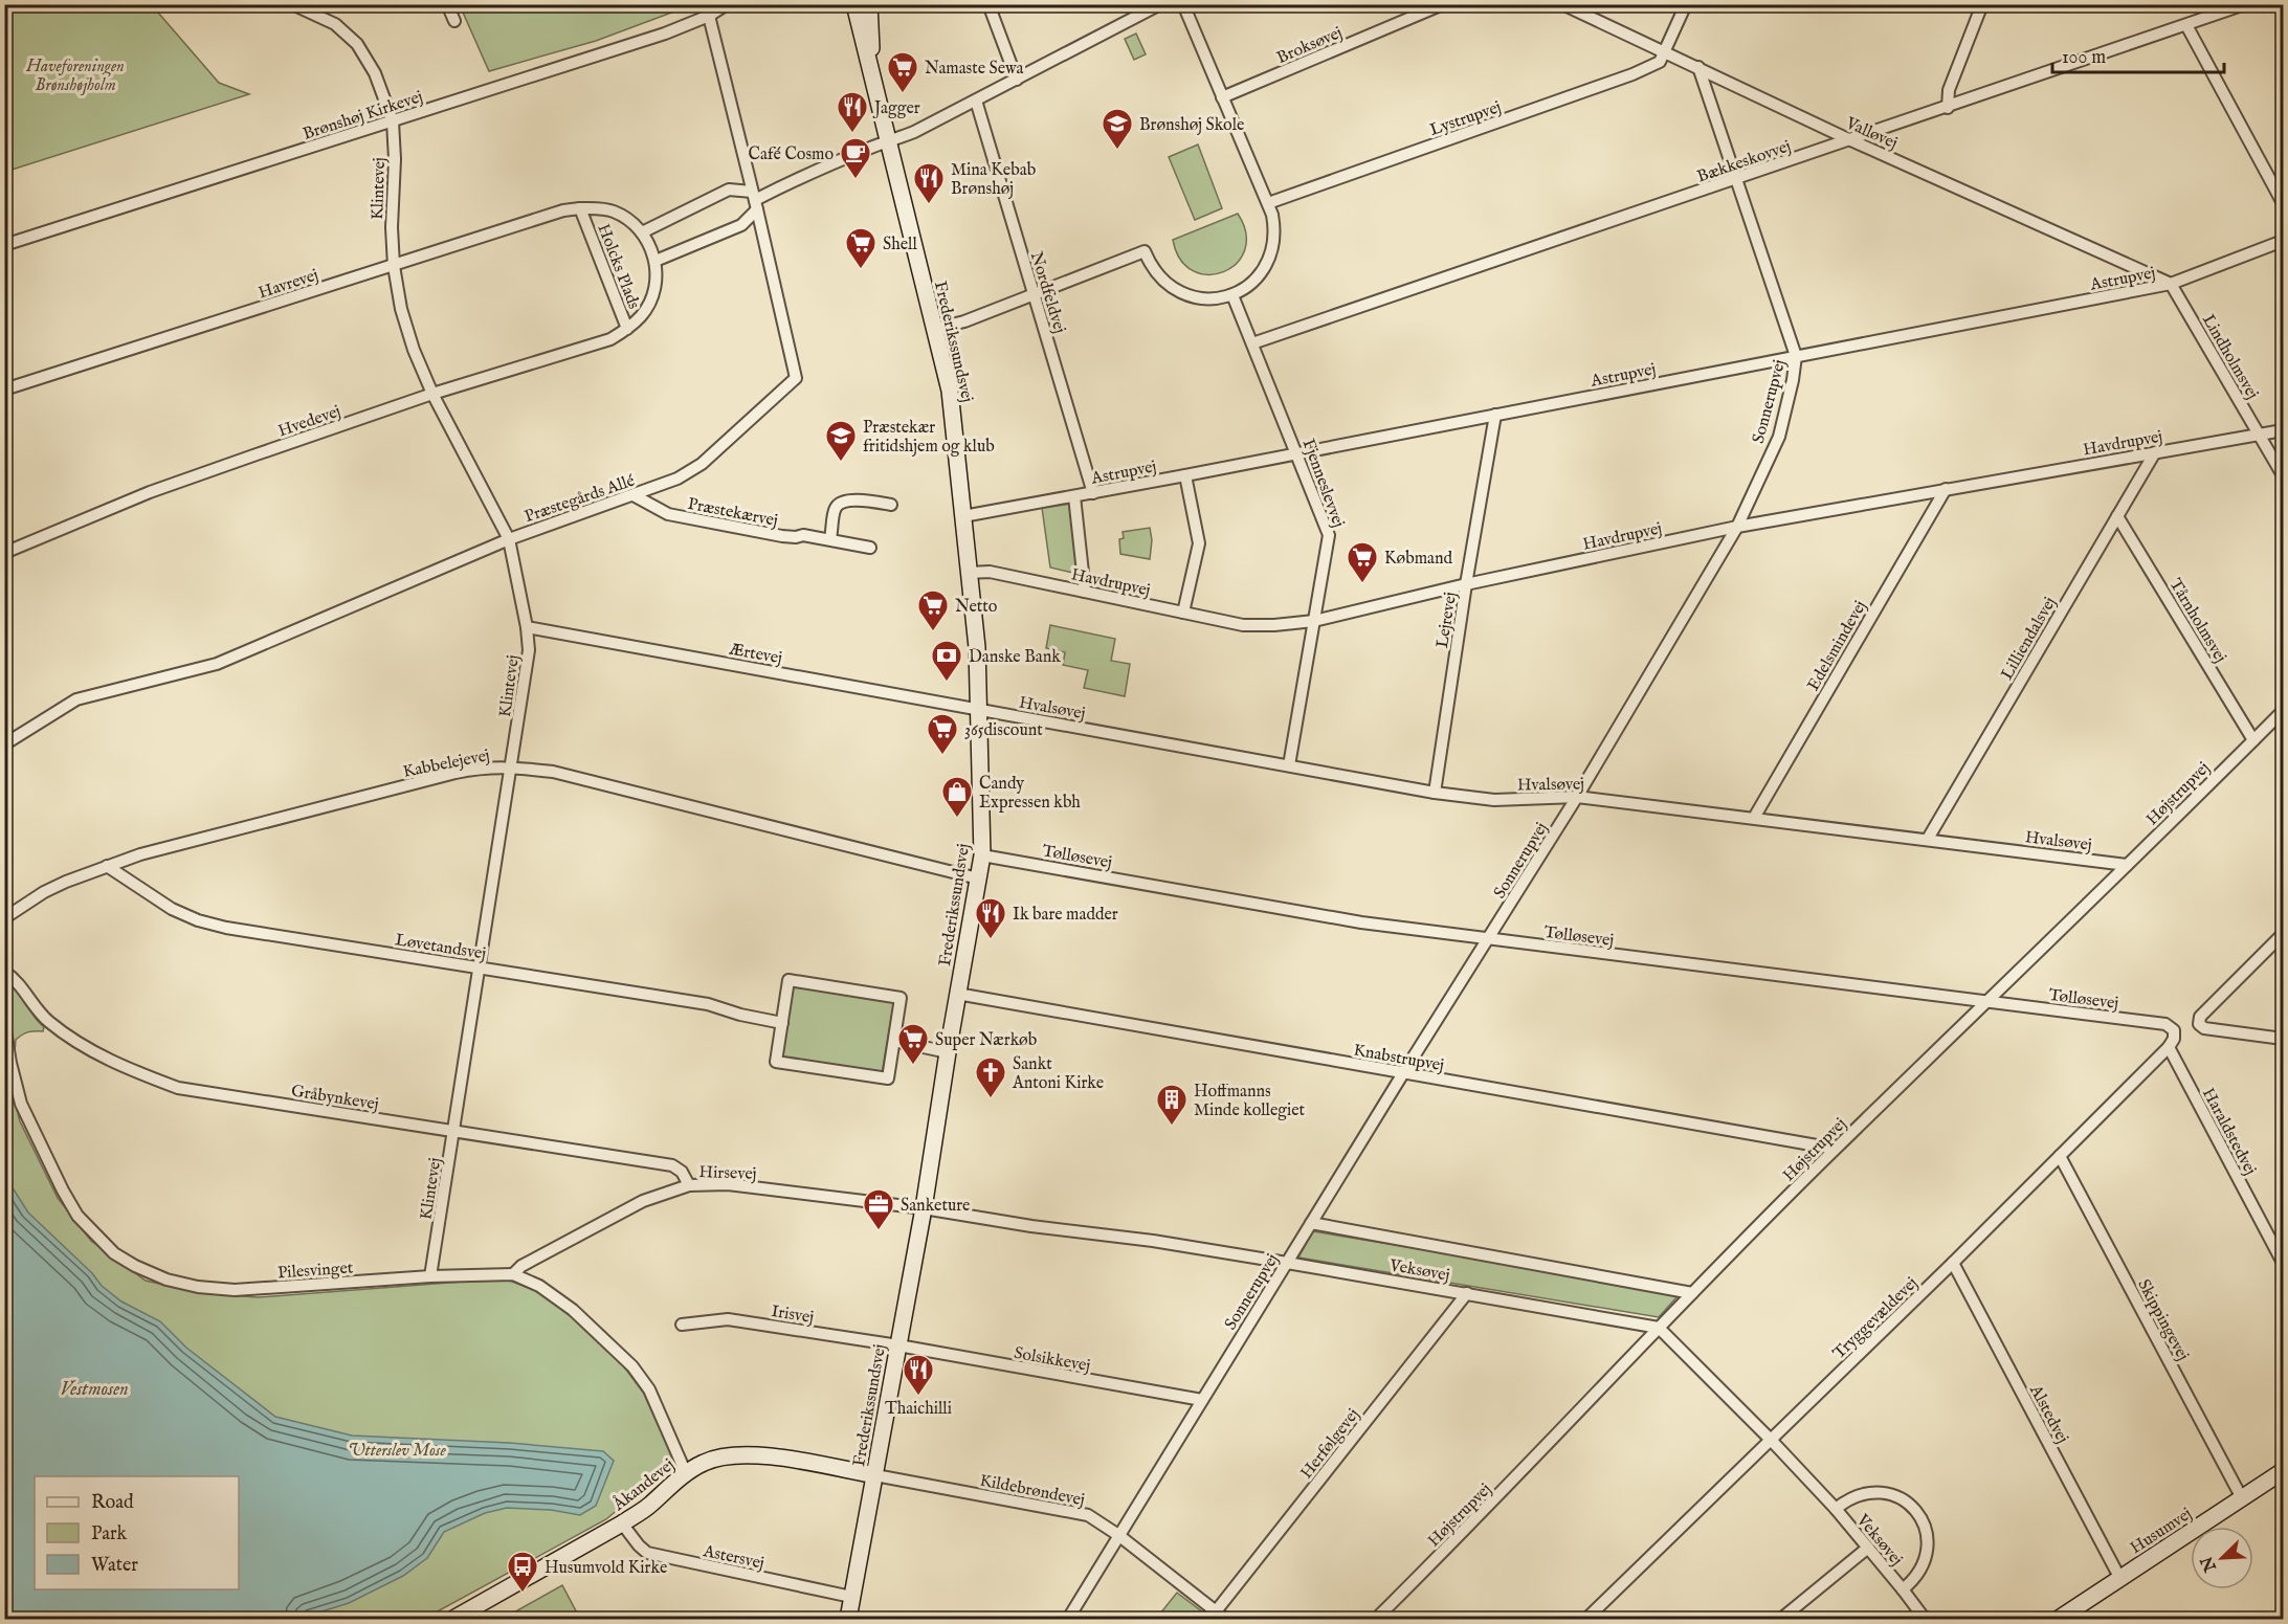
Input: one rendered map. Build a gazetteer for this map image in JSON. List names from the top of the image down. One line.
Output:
{"streets":{"main road":["Frederikssundsvej","Åkandevej","Husumvej"],"street":["Broksøvej","Brønshøj Kirkevej","Lystrupvej","Valløvej","Bækkeskovvej","Klintevej","Holcks Plads","Astrupvej","Havrevej","Nordfeldvej","Lindholmsvej","Sonnerupvej","Hvedevej","Havdrupvej","Fjenneslevvej","Præstegårds Allé","Præstekærvej","Lejrevej","Tårnholmsvej","Lilliendalsvej","Edelsmindevej","Ærtevej","Hvalsøvej","Kabbelejevej","Højstrupvej","Tølløsevej","Løvetandsvej","Knabstrupvej","Gråbynkevej","Haraldstedvej","Hirsevej","Pilesvinget","Veksøvej","Irisvej","Tryggevældevej","Skippingevej","Solsikkevej","Alstedvej","Herfølgevej","Kildebrøndevej","Astersvej"]},"crossings":[["Brønshøj Kirkevej","Klintevej"],["Brønshøj Kirkevej","Præstegårds Allé"],["Lystrupvej","Valløvej"],["Valløvej","Bækkeskovvej"],["Valløvej","Astrupvej"],["Valløvej","Lindholmsvej"],["Valløvej","Sonnerupvej"],["Bækkeskovvej","Sonnerupvej"],["Bækkeskovvej","Fjenneslevvej"],["Klintevej","Havrevej"],["Klintevej","Hvedevej"],["Klintevej","Præstegårds Allé"],["Klintevej","Ærtevej"],["Klintevej","Kabbelejevej"],["Klintevej","Løvetandsvej"],["Klintevej","Gråbynkevej"],["Klintevej","Pilesvinget"],["Holcks Plads","Havrevej"],["Holcks Plads","Nordfeldvej"],["Holcks Plads","Frederikssundsvej"],["Holcks Plads","Hvedevej"],["Holcks Plads","Præstegårds Allé"],["Astrupvej","Nordfeldvej"],["Astrupvej","Frederikssundsvej"],["Astrupvej","Lindholmsvej"],["Astrupvej","Sonnerupvej"],["Astrupvej","Fjenneslevvej"],["Astrupvej","Lejrevej"],["Frederikssundsvej","Havdrupvej"],["Frederikssundsvej","Ærtevej"],["Frederikssundsvej","Hvalsøvej"],["Frederikssundsvej","Kabbelejevej"],["Frederikssundsvej","Tølløsevej"],["Frederikssundsvej","Knabstrupvej"],["Frederikssundsvej","Hirsevej"],["Frederikssundsvej","Veksøvej"],["Frederikssundsvej","Irisvej"],["Frederikssundsvej","Solsikkevej"],["Frederikssundsvej","Åkandevej"],["Frederikssundsvej","Kildebrøndevej"],["Frederikssundsvej","Astersvej"],["Lindholmsvej","Havdrupvej"],["Sonnerupvej","Havdrupvej"],["Sonnerupvej","Hvalsøvej"],["Sonnerupvej","Tølløsevej"],["Sonnerupvej","Knabstrupvej"],["Sonnerupvej","Veksøvej"],["Sonnerupvej","Solsikkevej"],["Sonnerupvej","Kildebrøndevej"],["Havdrupvej","Fjenneslevvej"],["Havdrupvej","Lejrevej"],["Havdrupvej","Lilliendalsvej"],["Havdrupvej","Edelsmindevej"],["Fjenneslevvej","Hvalsøvej"],["Præstegårds Allé","Præstekærvej"],["Lejrevej","Hvalsøvej"],["Tårnholmsvej","Lilliendalsvej"],["Tårnholmsvej","Højstrupvej"],["Lilliendalsvej","Hvalsøvej"],["Edelsmindevej","Hvalsøvej"],["Ærtevej","Hvalsøvej"],["Hvalsøvej","Højstrupvej"],["Kabbelejevej","Løvetandsvej"],["Højstrupvej","Tølløsevej"],["Højstrupvej","Knabstrupvej"],["Højstrupvej","Veksøvej"],["Tølløsevej","Tryggevældevej"],["Gråbynkevej","Hirsevej"],["Haraldstedvej","Tryggevældevej"],["Hirsevej","Pilesvinget"],["Hirsevej","Veksøvej"],["Pilesvinget","Åkandevej"],["Veksøvej","Tryggevældevej"],["Veksøvej","Herfølgevej"],["Irisvej","Solsikkevej"],["Tryggevældevej","Skippingevej"],["Tryggevældevej","Alstedvej"],["Skippingevej","Husumvej"],["Alstedvej","Husumvej"],["Herfølgevej","Kildebrøndevej"],["Åkandevej","Kildebrøndevej"],["Åkandevej","Astersvej"]],"water":["Vestmosen"],"parks":["Haveforeningen Brønshøjholm","Utterslev Mose"],"places":{"supermarket":["Namaste Sewa","Shell","Købmand","Netto","365discount","Super Nærkøb"],"restaurant":["Jagger","Mina Kebab Brønshøj","Ik bare madder","Thaichilli"],"school or university":["Brønshøj Skole","Præstekær fritidshjem og klub"],"cafe":["Café Cosmo"],"bank":["Danske Bank"],"shop":["Candy Expressen kbh"],"church":["Sankt Antoni Kirke"],"building":["Hoffmanns Minde kollegiet"],"office":["Sanketure"],"bus stop":["Husumvold Kirke"]},"legend":["Road","Park","Water"],"scale_bar":"100 m","north":"bottom left"}
